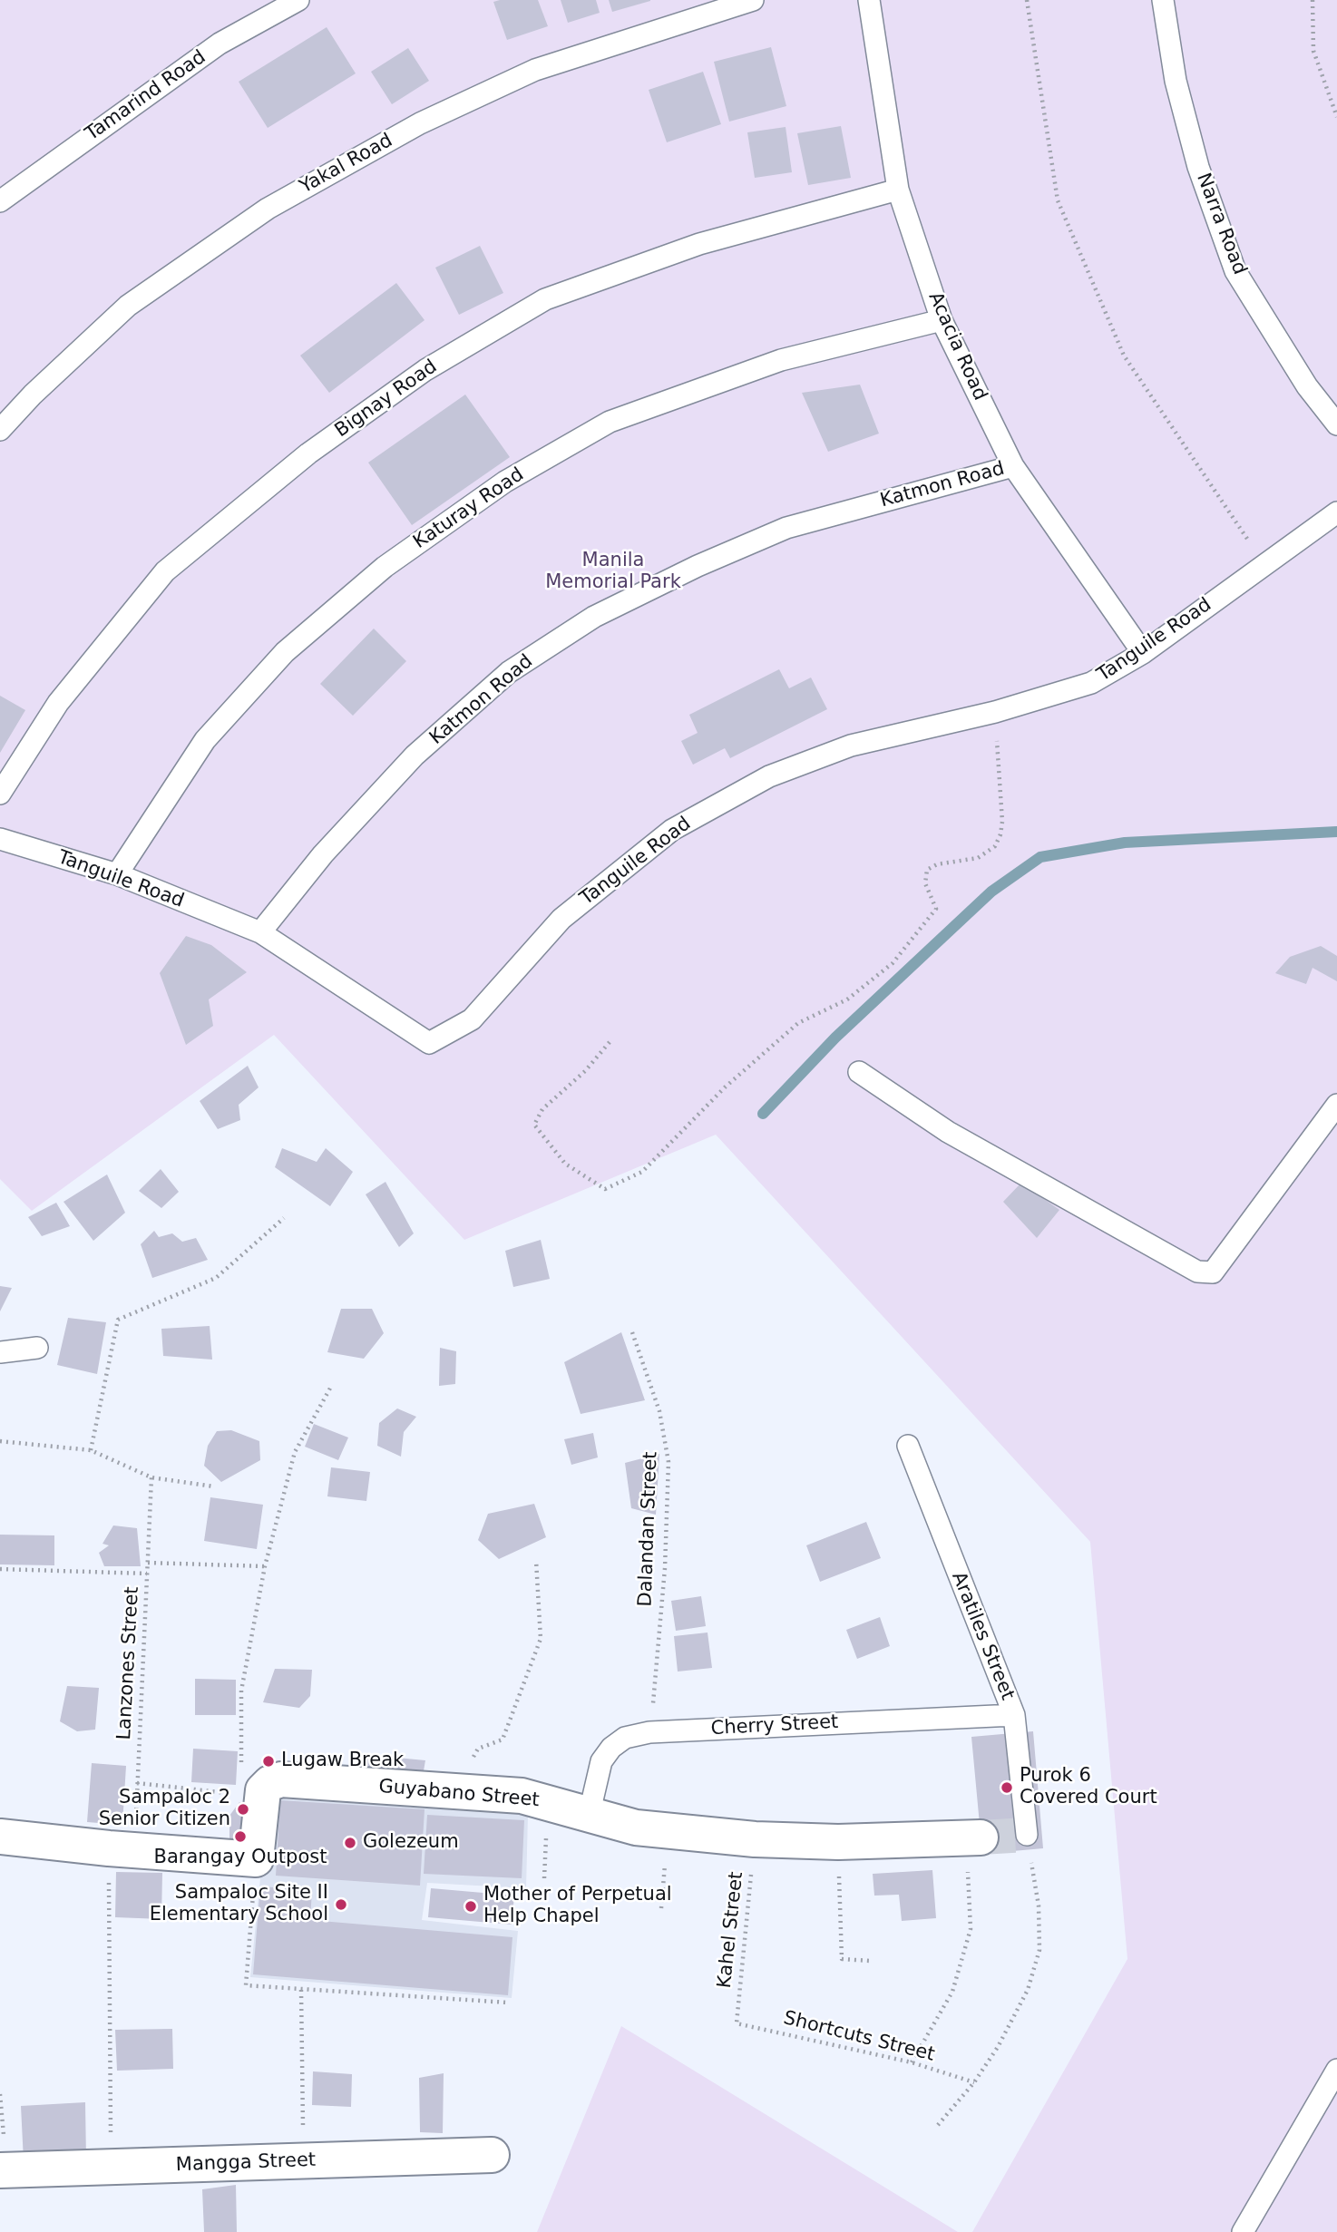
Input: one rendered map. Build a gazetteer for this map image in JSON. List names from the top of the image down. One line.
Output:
{"streets":{"street":["Guyabano Street","Mangga Street"],"lane":["Tamarind Road","Yakal Road","Narra Road","Acacia Road","Bignay Road","Katmon Road","Katuray Road","Tanguile Road","Aratiles Street","Cherry Street"],"path":["Dalandan Street","Lanzones Street","Kahel Street","Shortcuts Street"]},"crossings":[["Acacia Road","Bignay Road"],["Acacia Road","Katmon Road"],["Acacia Road","Katuray Road"],["Acacia Road","Tanguile Road"],["Katmon Road","Tanguile Road"],["Katuray Road","Tanguile Road"],["Dalandan Street","Cherry Street"],["Aratiles Street","Cherry Street"],["Lanzones Street","Mangga Street"],["Cherry Street","Guyabano Street"],["Guyabano Street","Kahel Street"],["Kahel Street","Shortcuts Street"]],"parks":["Manila Memorial Park"],"places":["Lugaw Break","Purok 6 Covered Court","Sampaloc 2 Senior Citizen","Barangay Outpost","Golezeum","Sampaloc Site II Elementary School","Mother of Perpetual Help Chapel"]}
